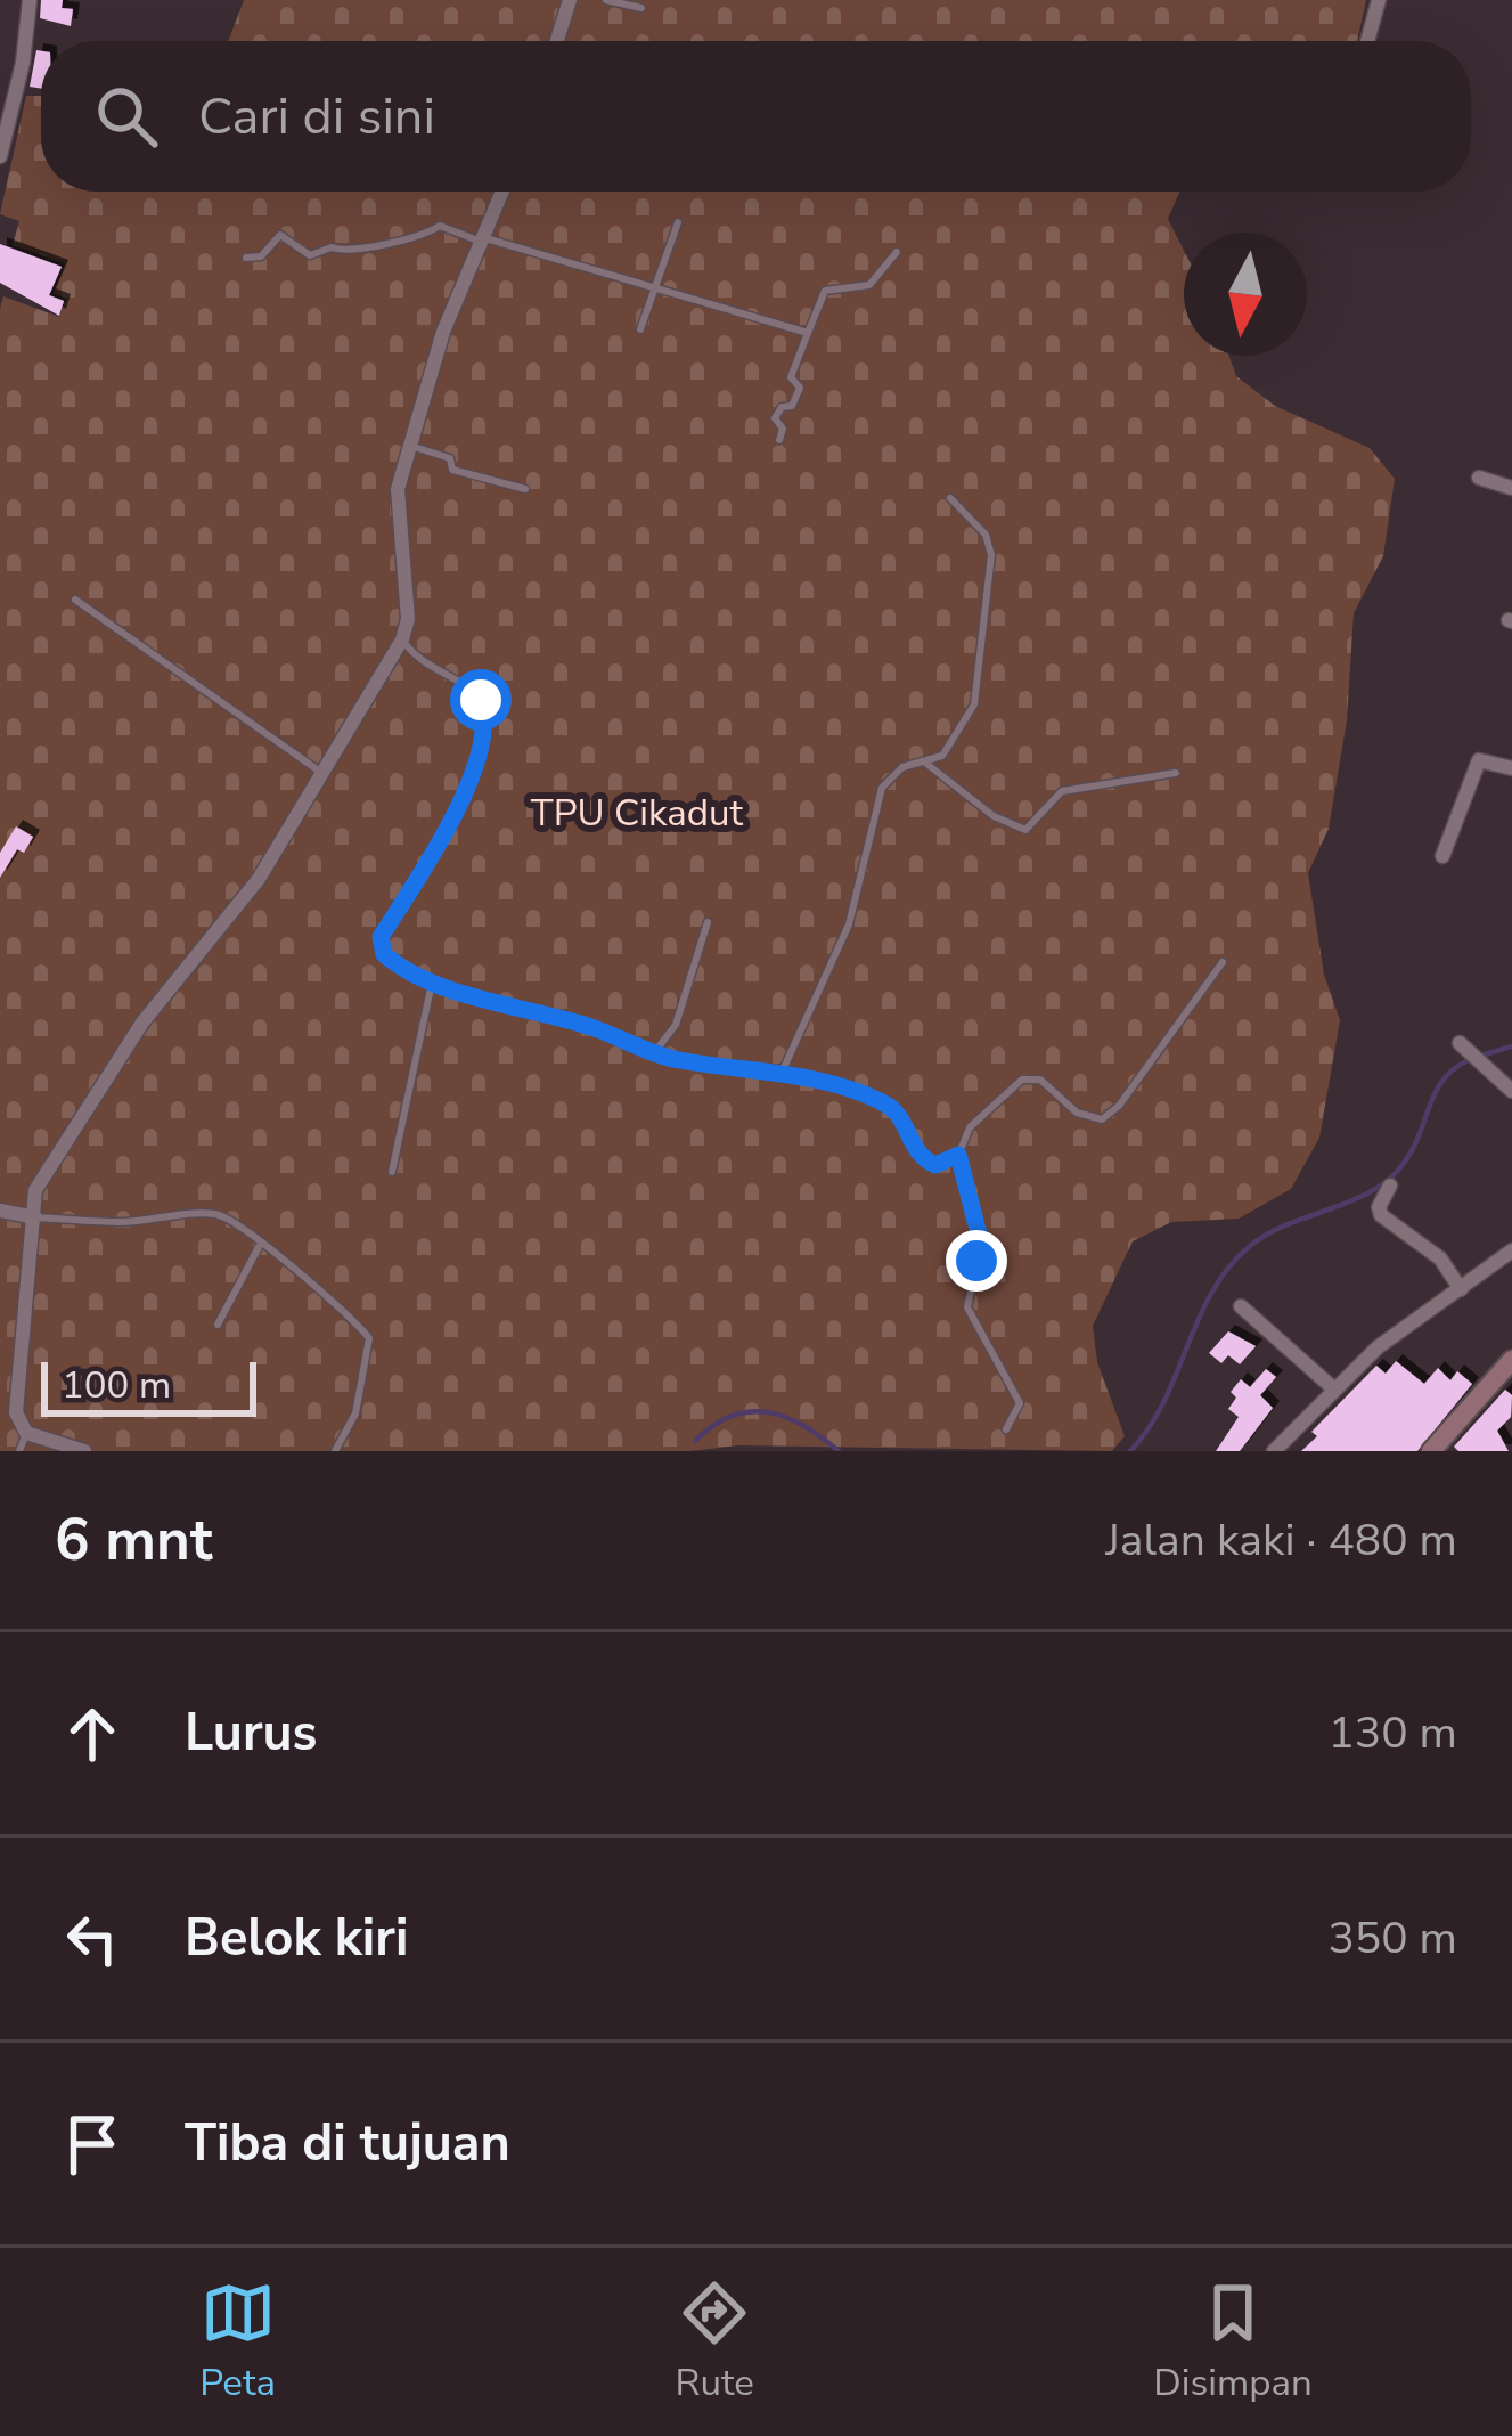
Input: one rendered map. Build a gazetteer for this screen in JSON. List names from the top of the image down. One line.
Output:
{"parks":["TPU Cikadut"],"scale_bar":"100 m","north":"bottom","page":{"search":"Cari di sini","scale":"100 m","heading":["6 mnt","Jalan kaki · 480 m"],"list":[["Lurus","130 m"],["Belok kiri","350 m"],"Tiba di tujuan"],"nav":["Peta","Rute","Disimpan"]}}
